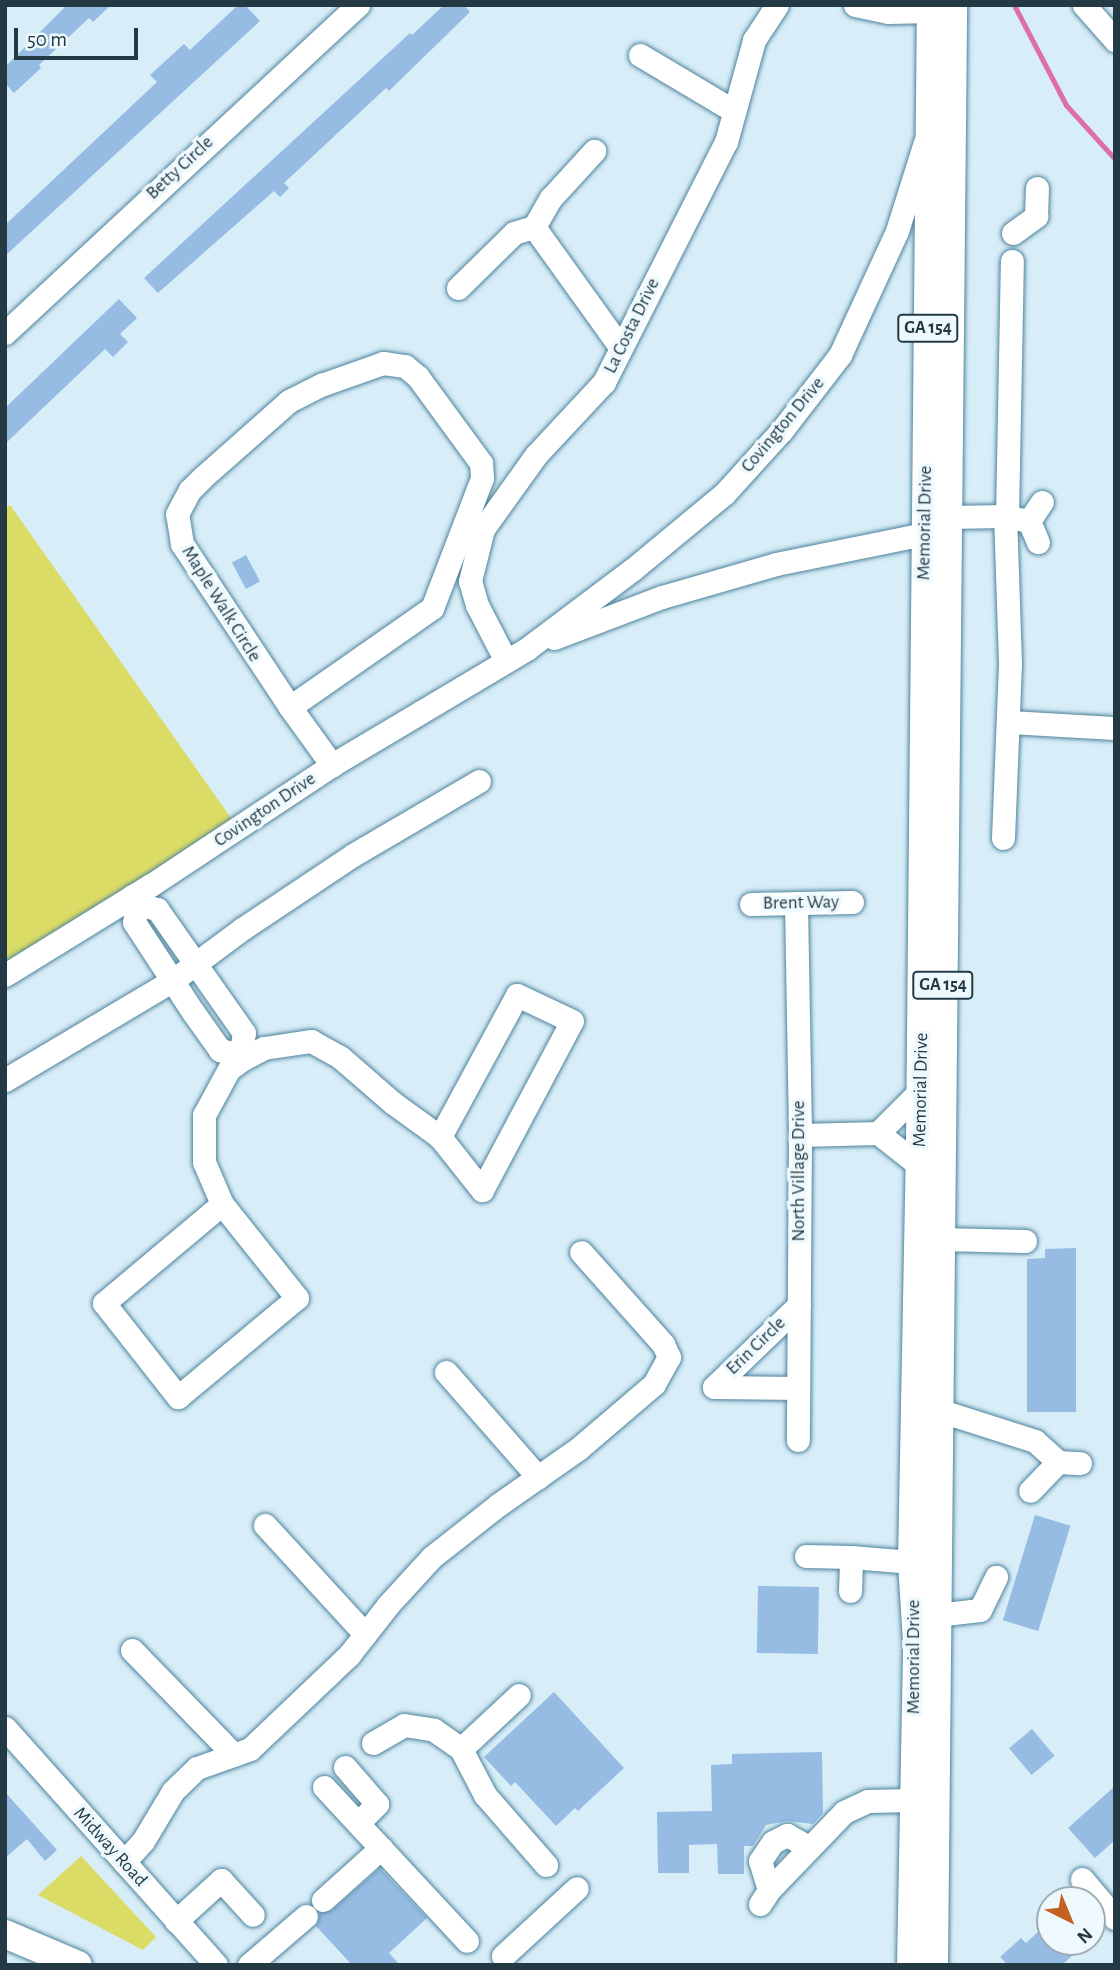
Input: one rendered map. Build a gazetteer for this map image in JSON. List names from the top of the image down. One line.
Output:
{"streets":{"main road":["GA 154","Memorial Drive"],"street":["Betty Circle","La Costa Drive","Covington Drive","Maple Walk Circle","Brent Way","North Village Drive","Erin Circle","Midway Road"]},"crossings":[["La Costa Drive","Covington Drive"],["Covington Drive","Memorial Drive"],["Covington Drive","Maple Walk Circle"],["Brent Way","North Village Drive"],["North Village Drive","Erin Circle"]],"scale_bar":"50 m","north":"bottom right"}
